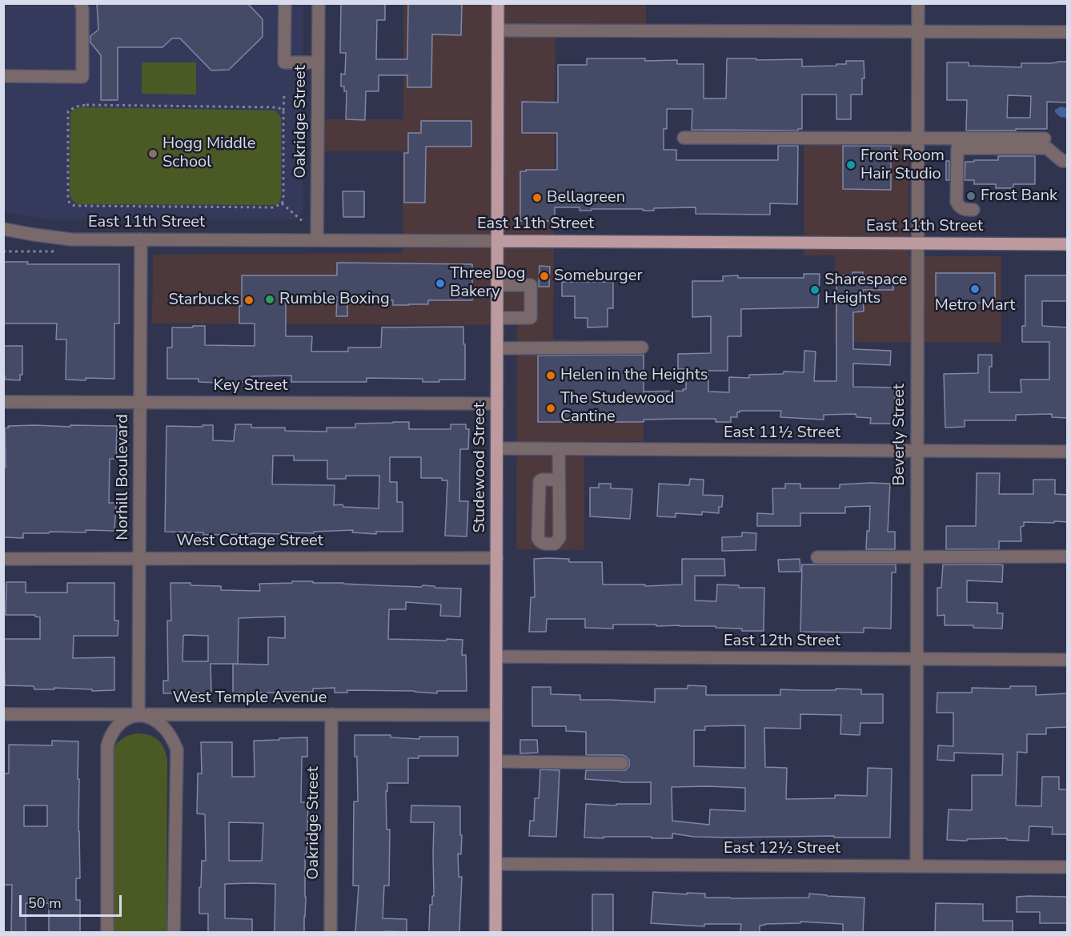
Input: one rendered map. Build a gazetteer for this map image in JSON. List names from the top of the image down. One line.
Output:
{"streets":{"main road":["East 11th Street","Studewood Street"],"street":["Oakridge Street","Key Street","East 11½ Street","Beverly Street","Norhill Boulevard","West Cottage Street","East 12th Street","West Temple Avenue","East 12½ Street"]},"crossings":[["Oakridge Street","East 11th Street"],["Oakridge Street","West Temple Avenue"],["East 11th Street","Beverly Street"],["East 11th Street","Studewood Street"],["East 11th Street","Norhill Boulevard"],["Key Street","Studewood Street"],["Key Street","Norhill Boulevard"],["East 11½ Street","Beverly Street"],["East 11½ Street","Studewood Street"],["Beverly Street","East 12th Street"],["Beverly Street","East 12½ Street"],["Studewood Street","West Cottage Street"],["Studewood Street","East 12th Street"],["Studewood Street","West Temple Avenue"],["Studewood Street","East 12½ Street"],["Norhill Boulevard","West Cottage Street"],["Norhill Boulevard","West Temple Avenue"]],"places":["Hogg Middle School","Front Room Hair Studio","Frost Bank","Bellagreen","Someburger","Three Dog Bakery","Metro Mart","Sharespace Heights","Rumble Boxing","Starbucks","Helen in the Heights","The Studewood Cantine"],"scale_bar":"50 m"}
